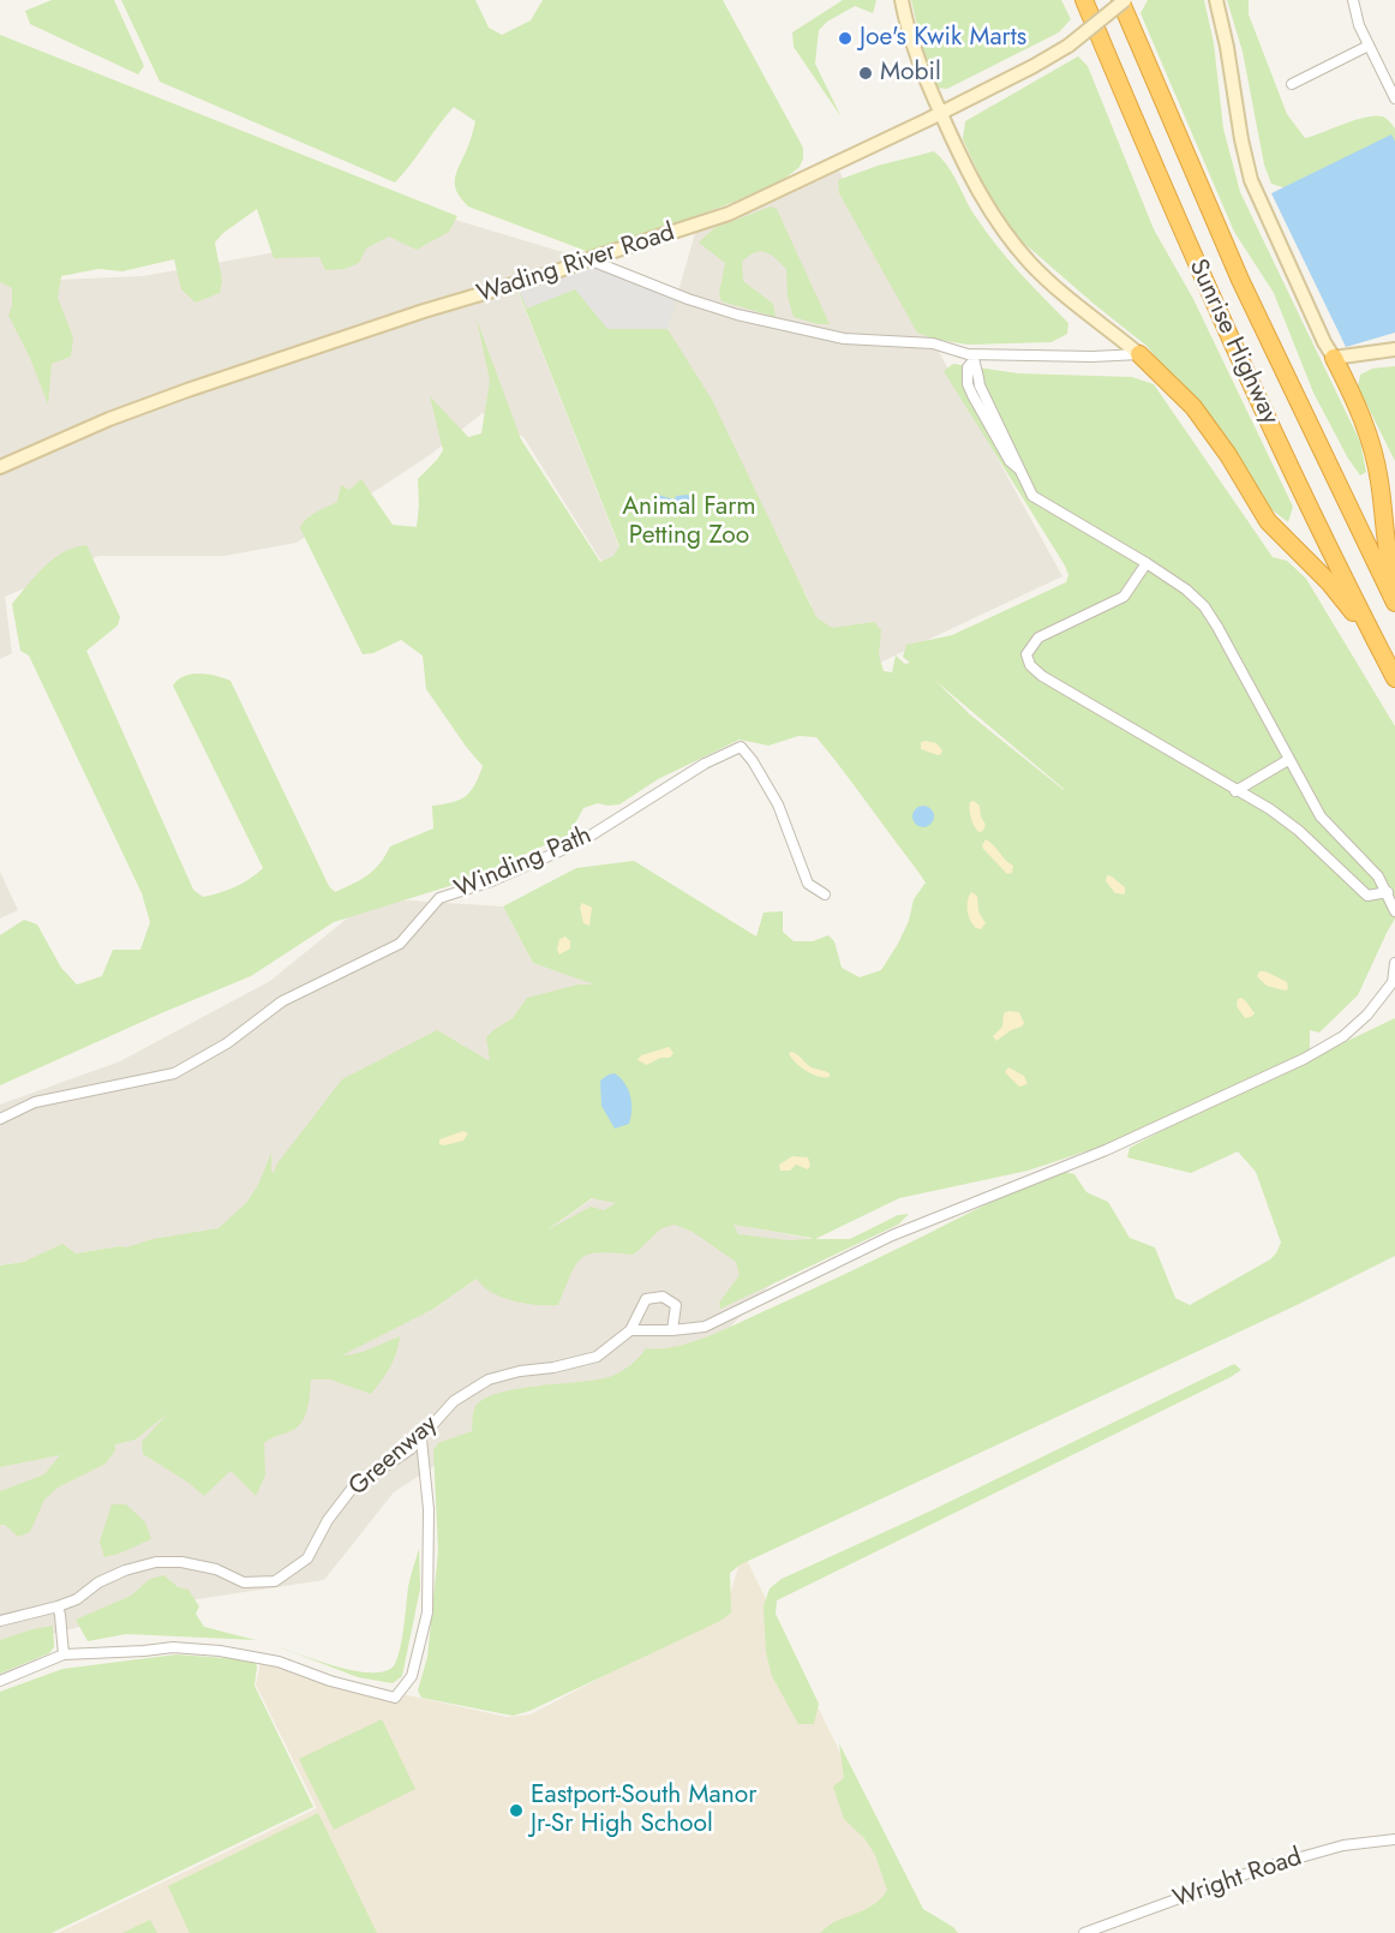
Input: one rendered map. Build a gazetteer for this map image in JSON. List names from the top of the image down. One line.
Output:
{"streets":{"highway":["Sunrise Highway"],"main road":["Wading River Road"],"street":["Winding Path","Greenway","Wright Road"]},"crossings":[["Wading River Road","Sunrise Highway"]],"parks":["Animal Farm Petting Zoo"],"places":["Joe's Kwik Marts","Mobil","Eastport-South Manor Jr-Sr High School"]}
